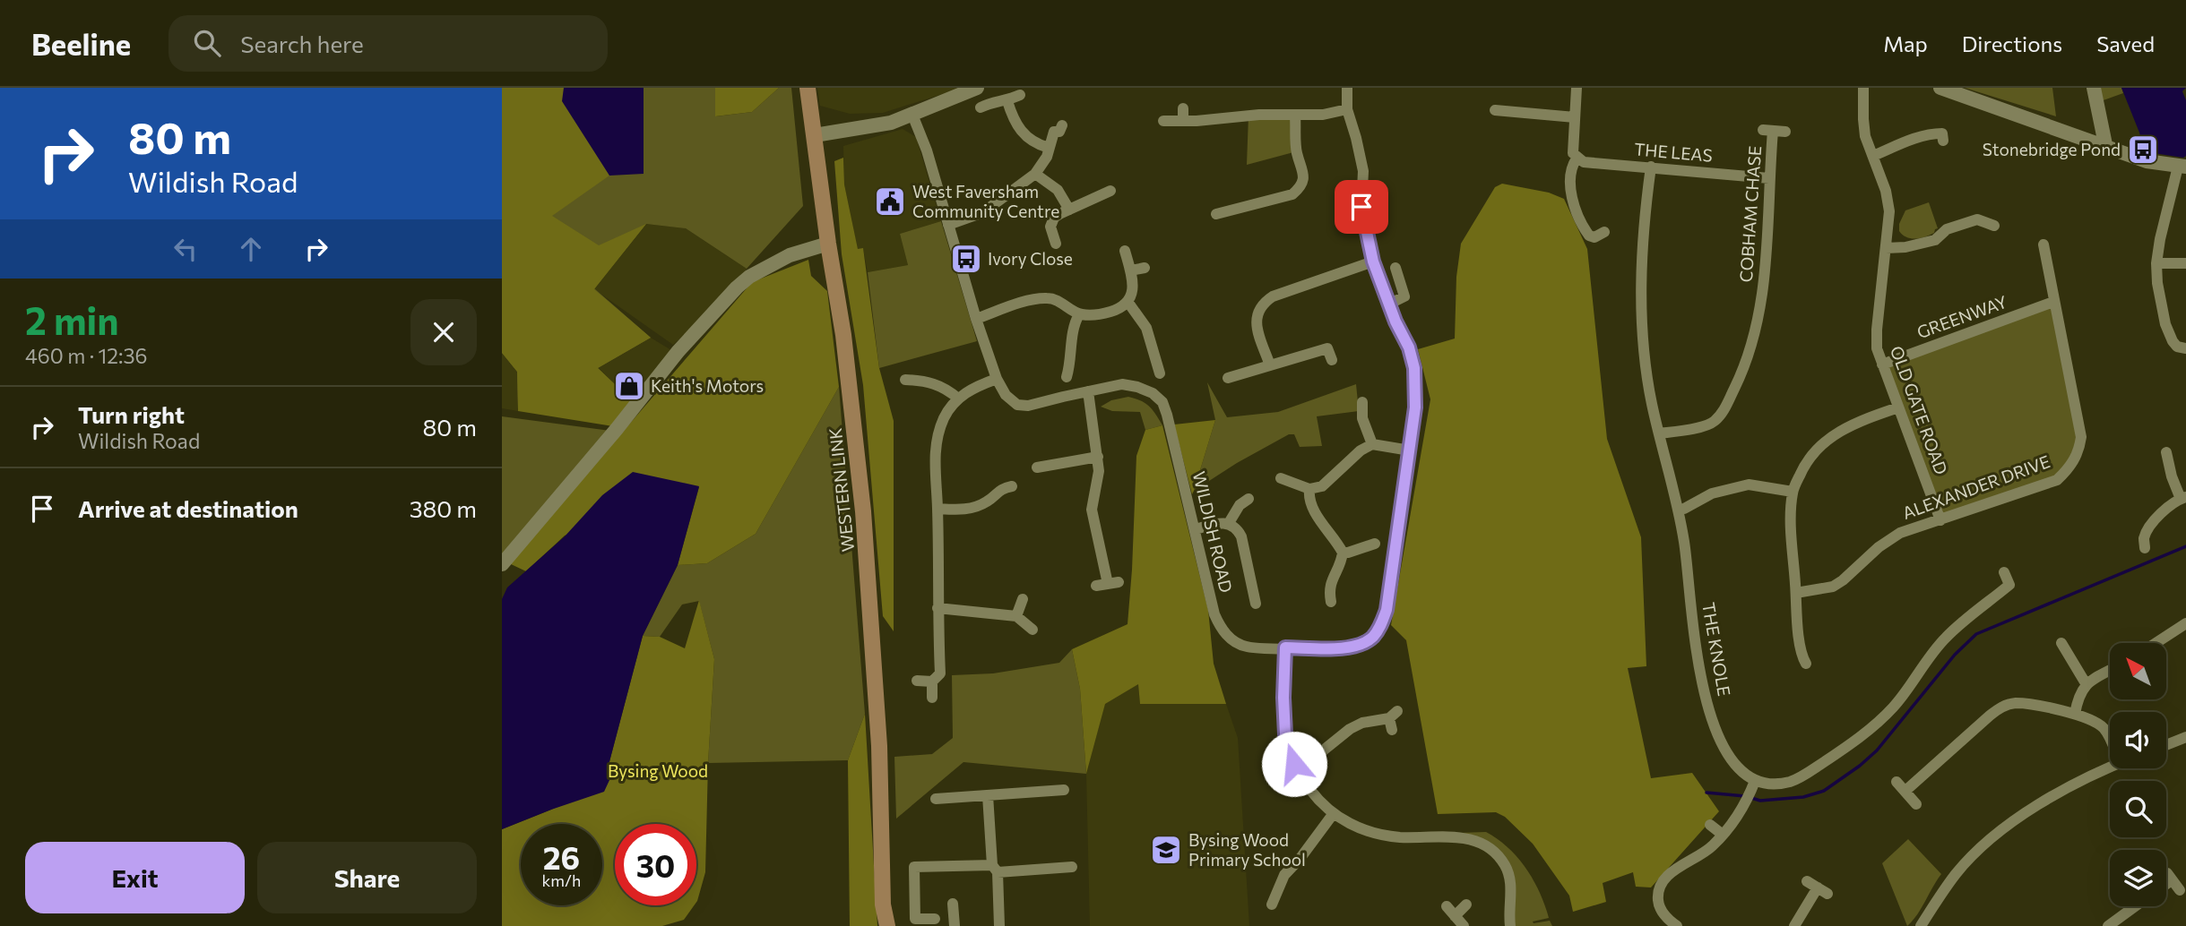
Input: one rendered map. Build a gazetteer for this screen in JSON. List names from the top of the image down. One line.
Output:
{"streets":{"main road":["WESTERN LINK"],"street":["THE LEAS","COBHAM CHASE","GREENWAY","OLD GATE ROAD","ALEXANDER DRIVE","WILDISH ROAD","THE KNOLE"]},"crossings":[["THE LEAS","COBHAM CHASE"],["THE LEAS","THE KNOLE"],["COBHAM CHASE","THE KNOLE"],["GREENWAY","OLD GATE ROAD"],["GREENWAY","ALEXANDER DRIVE"],["OLD GATE ROAD","ALEXANDER DRIVE"]],"parks":["Bysing Wood"],"places":{"bus stop":["Stonebridge Pond","Ivory Close"],"public building":["West Faversham Community Centre"],"shop":["Keith's Motors"],"school or university":["Bysing Wood Primary School"]},"north":"top left","page":{"header":"Beeline","search":"Search here","nav":["Map","Directions","Saved"],"turn":["80 m","Wildish Road"],"heading":["2 min","460 m · 12:36"],"list":[{"name":"Turn right","note":"Wildish Road","value":"80 m"},{"name":"Arrive at destination","value":"380 m"}],"speed":"26 km/h","limit":"30","buttons":["Exit","Share"]}}
